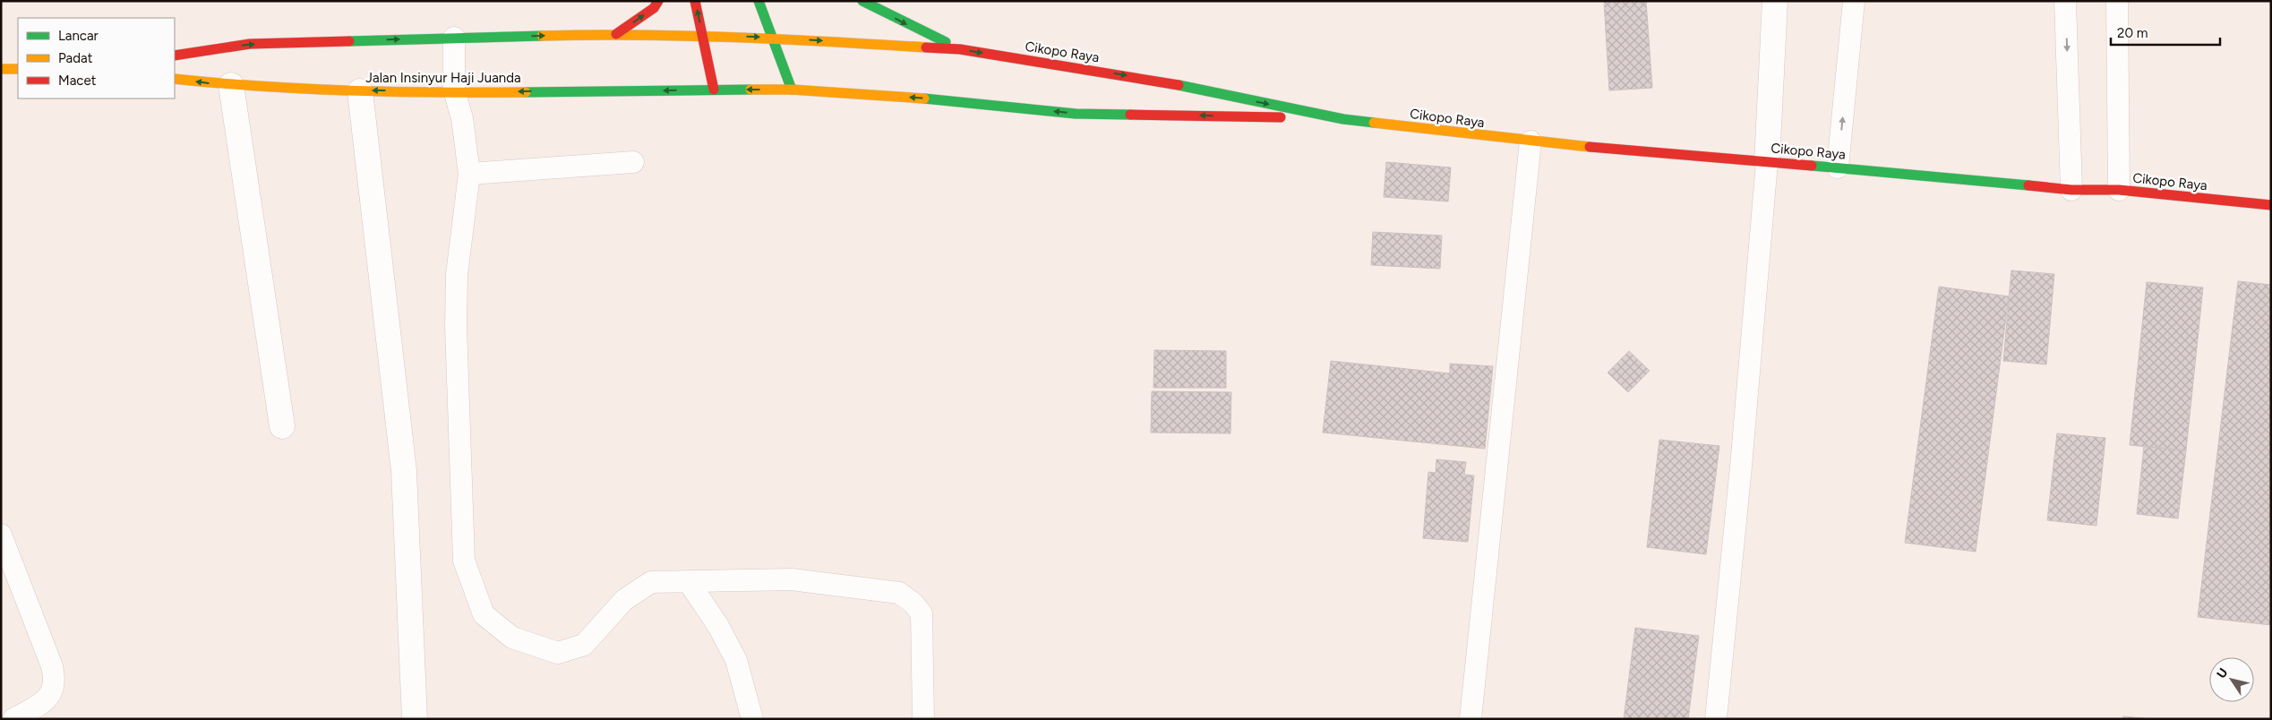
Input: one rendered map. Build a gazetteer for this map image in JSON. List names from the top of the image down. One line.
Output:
{"streets":{"highway":["Cikopo Raya","Jalan Insinyur Haji Juanda"]},"crossings":[["Cikopo Raya","Jalan Insinyur Haji Juanda"]],"legend":["Lancar","Padat","Macet"],"scale_bar":"20 m","north":"top left"}
